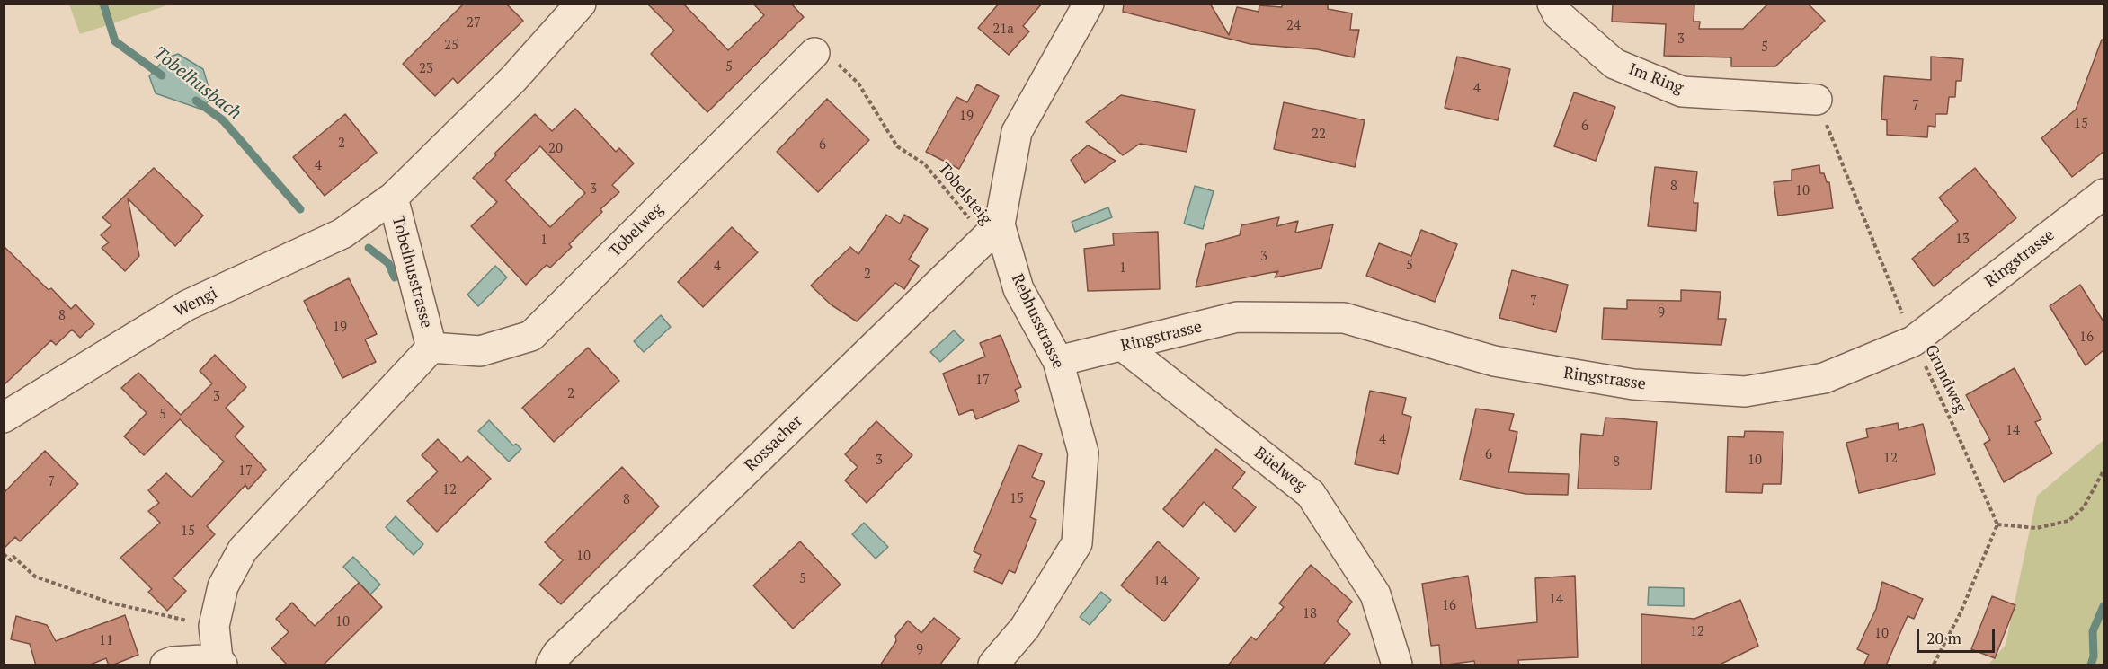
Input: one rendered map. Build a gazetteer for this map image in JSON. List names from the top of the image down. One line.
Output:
{"streets":{"street":["Im Ring","Tobelweg","Ringstrasse","Tobelhusstrasse","Wengi","Rebhusstrasse","Rossacher","Büelweg"],"path":["Tobelsteig","Grundweg"]},"crossings":[["Im Ring","Grundweg"],["Tobelsteig","Tobelweg"],["Tobelsteig","Rebhusstrasse"],["Tobelsteig","Rossacher"],["Tobelweg","Tobelhusstrasse"],["Ringstrasse","Rebhusstrasse"],["Ringstrasse","Grundweg"],["Ringstrasse","Büelweg"],["Tobelhusstrasse","Wengi"],["Rebhusstrasse","Rossacher"]],"water":["Tobelhusbach"],"house_numbers":["27","24","21a","3","25","5","5","23","4","7","19","15","6","22","2","6","20","4","8","3","10","13","1","3","5","4","1","2","7","9","8","19","16","17","2","3","5","14","4","6","12","3","10","8","17","7","12","15","8","15","10","5","14","14","16","18","10","12","10","11","9"],"scale_bar":"20 m"}
